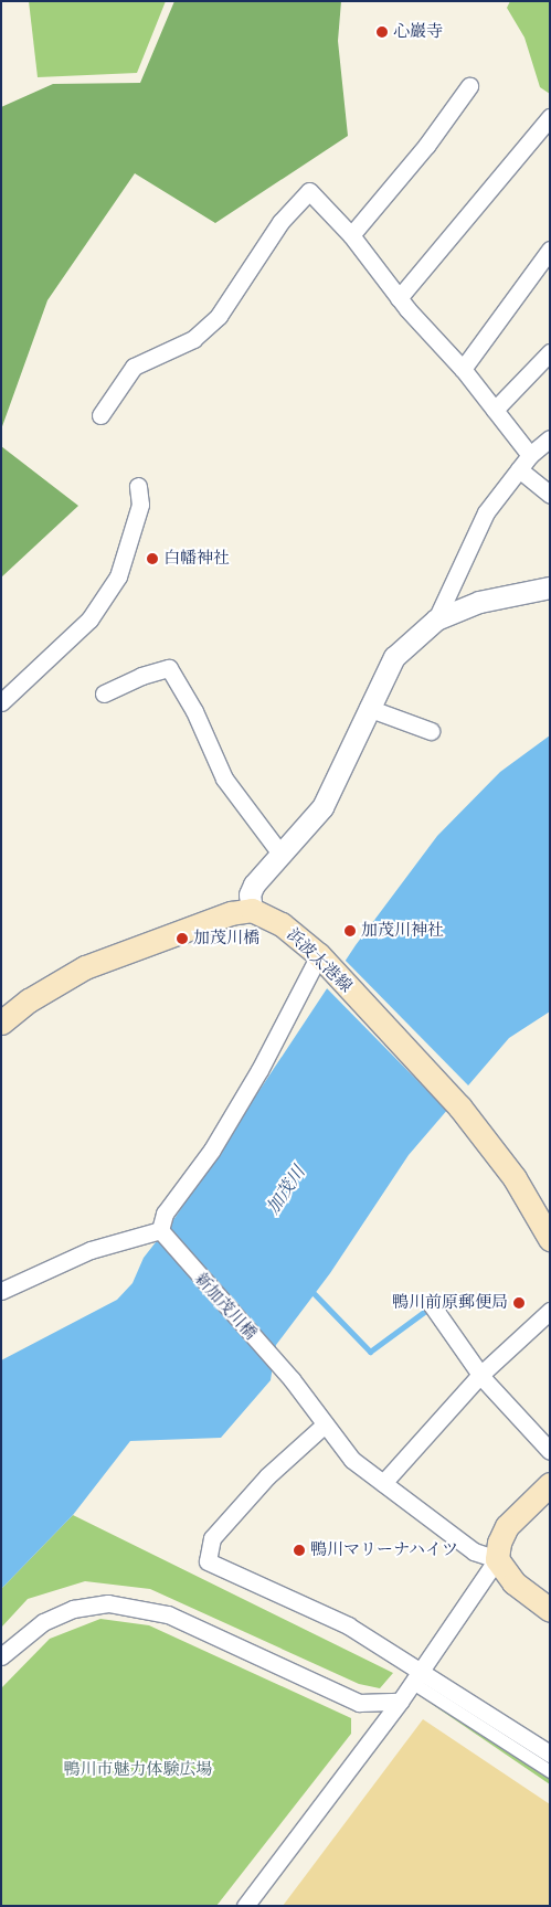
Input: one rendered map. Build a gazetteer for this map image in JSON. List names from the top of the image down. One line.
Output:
{"streets":{"main road":["浜波太港線"],"street":["新加茂川橋"]},"water":["加茂川"],"parks":["鴨川市魅力体験広場"],"places":["心巖寺","白幡神社","加茂川神社","加茂川橋","鴨川前原郵便局","鴨川マリーナハイツ"]}
